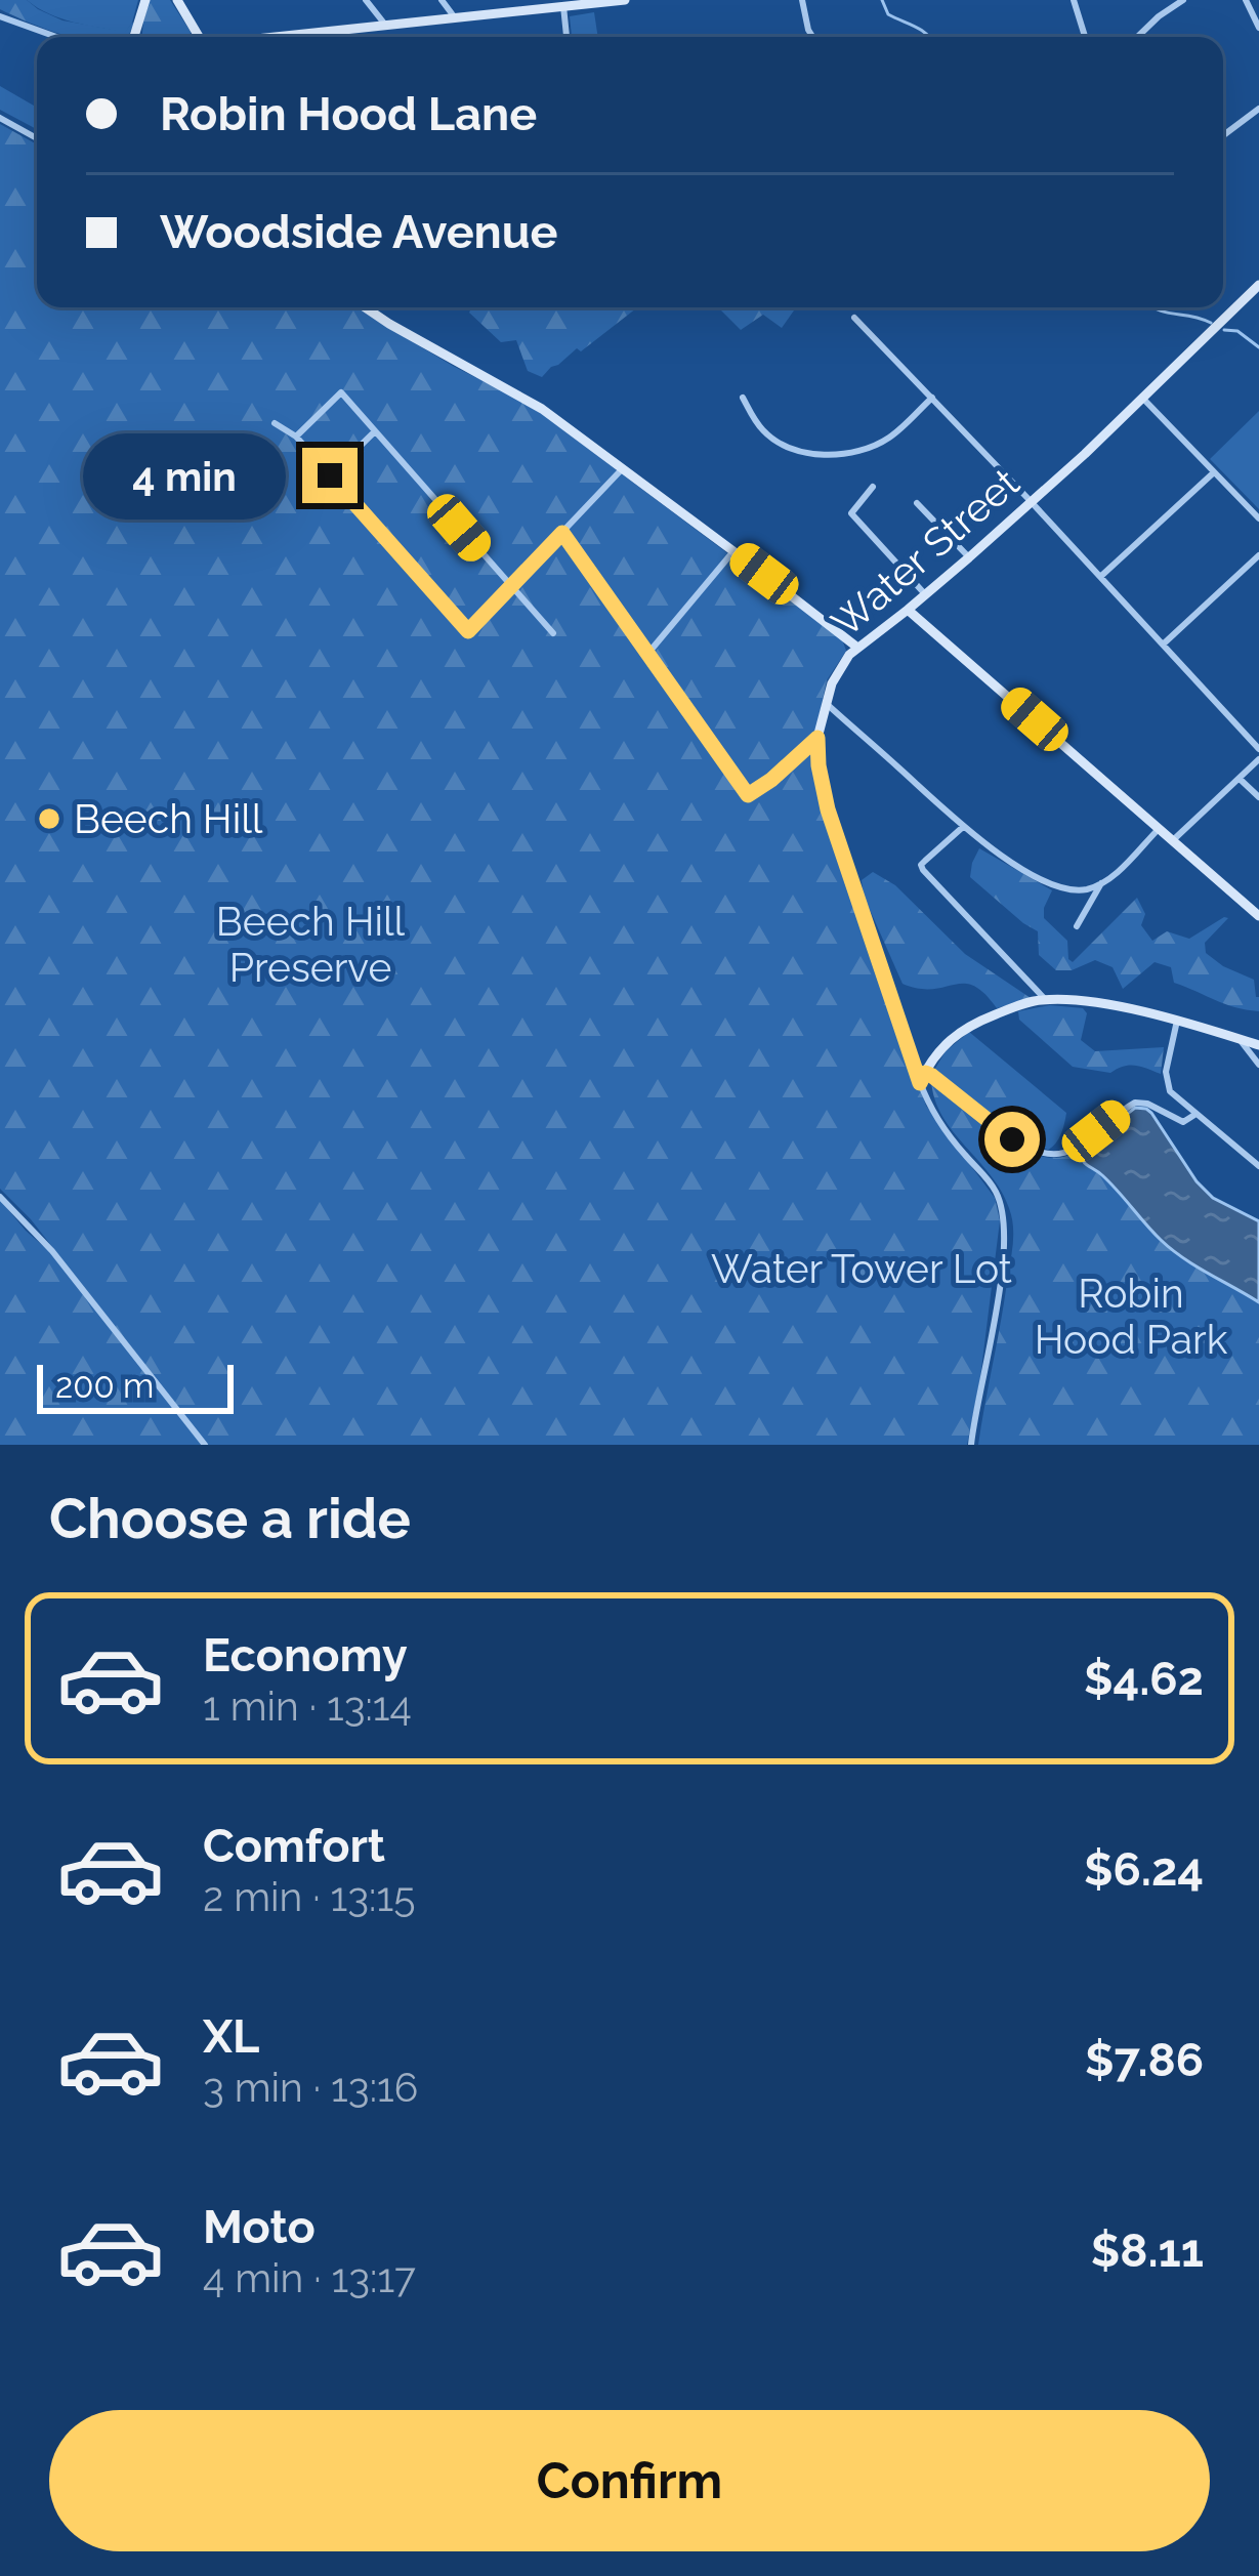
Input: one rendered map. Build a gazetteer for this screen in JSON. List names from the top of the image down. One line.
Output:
{"streets":{"street":["Water Street"]},"parks":["Beech Hill Preserve","Water Tower Lot","Robin Hood Park"],"places":["Beech Hill"],"scale_bar":"200 m","page":{"banner":["Robin Hood Lane","Woodside Avenue"],"bubble":"4 min","scale":"200 m","heading":"Choose a ride","list":[{"name":"Economy","note":"1 min · 13:14","value":"$4.62"},{"name":"Comfort","note":"2 min · 13:15","value":"$6.24"},{"name":"XL","note":"3 min · 13:16","value":"$7.86"},{"name":"Moto","note":"4 min · 13:17","value":"$8.11"}],"buttons":"Confirm"}}
